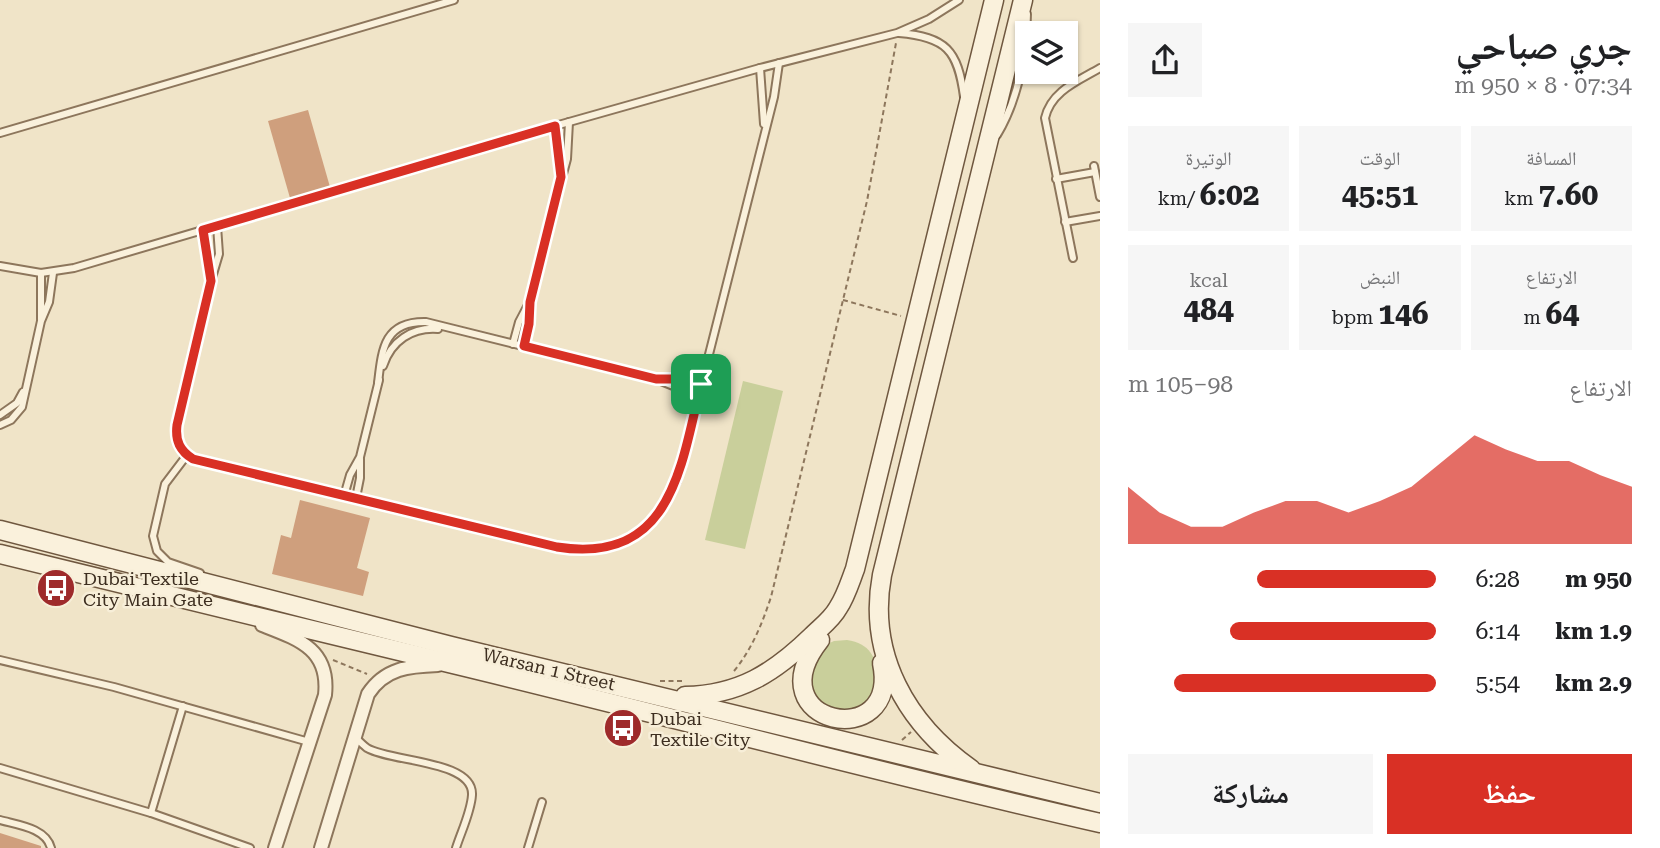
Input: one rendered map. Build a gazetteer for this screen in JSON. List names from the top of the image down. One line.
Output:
{"streets":{"street":["Warsan 1 Street"]},"places":{"bus stop":["Dubai Textile City Main Gate","Dubai Textile City"]},"page":{"heading":["جري صباحي","07:34 · 8 × 950 m"],"stats":[["المسافة","7.60 km"],["الوقت","45:51"],["الوتيرة","6:02 /km"],["الارتفاع","64 m"],["النبض","146 bpm"],["kcal","484"]],"chart":["الارتفاع","98–105 m"],"list":[{"name":"950 m","note":"6:28"},{"name":"1.9 km","note":"6:14"},{"name":"2.9 km","note":"5:54"}],"buttons":["حفظ","مشاركة"]}}
